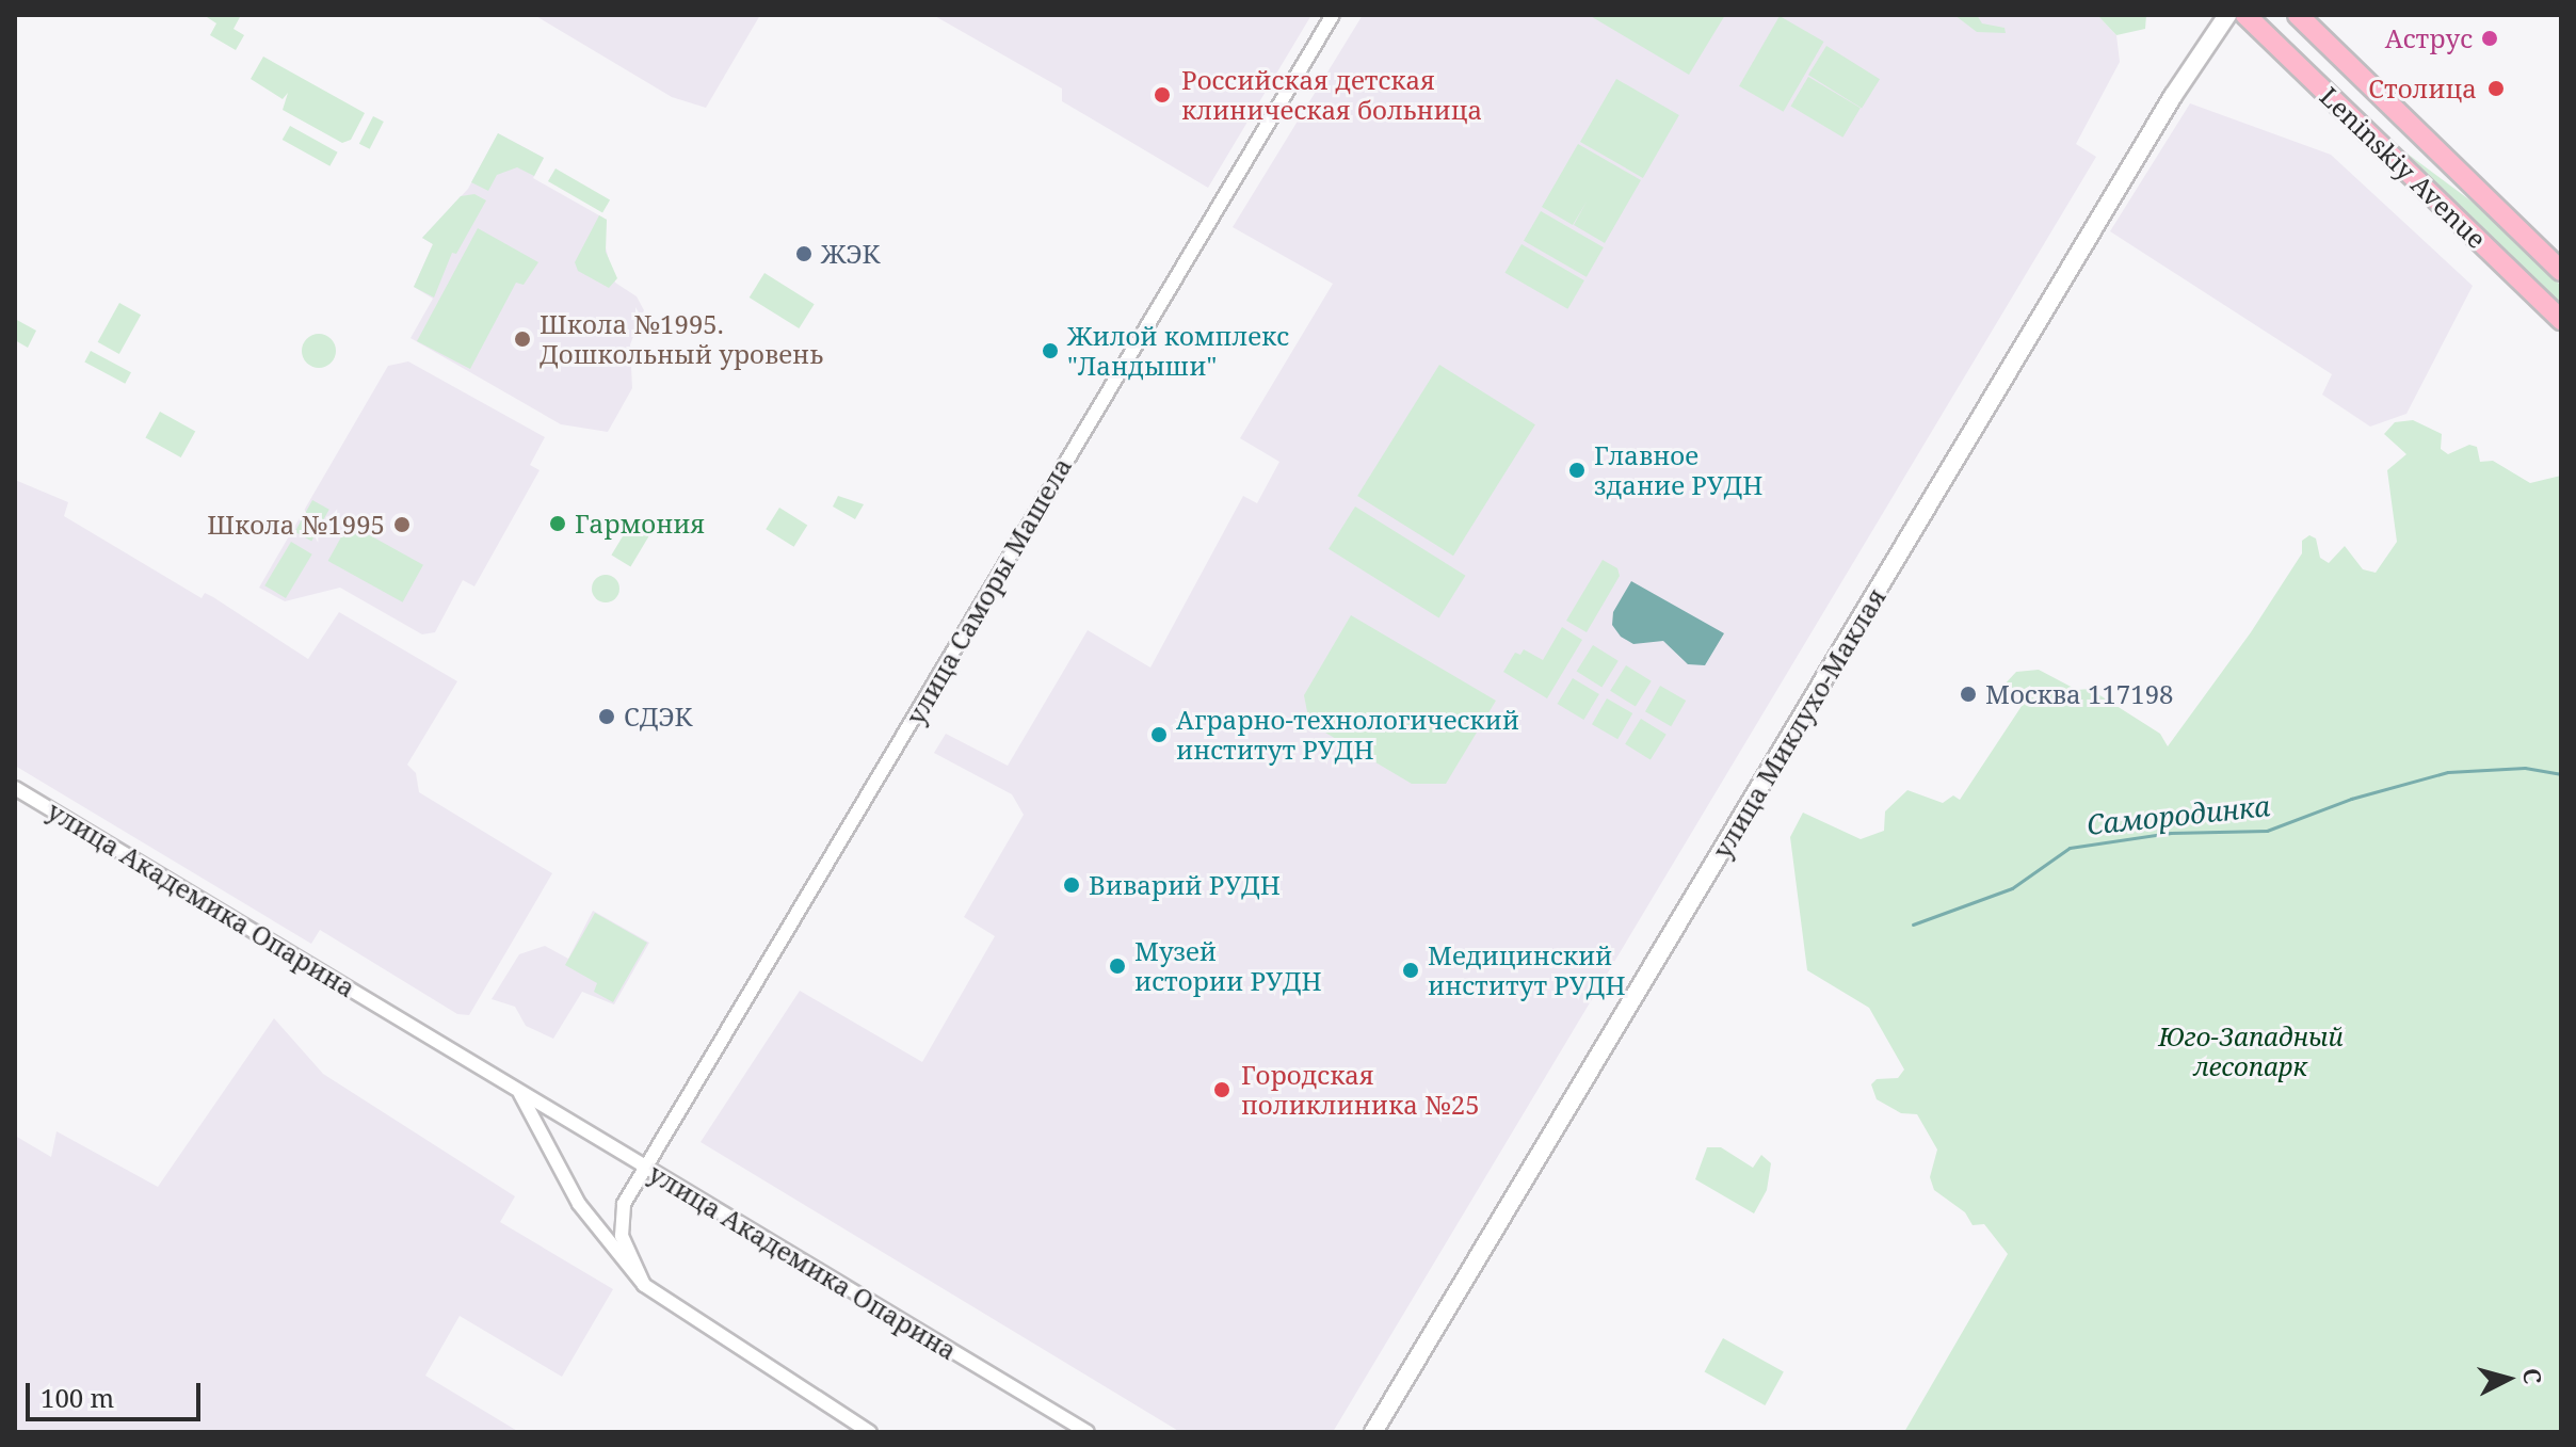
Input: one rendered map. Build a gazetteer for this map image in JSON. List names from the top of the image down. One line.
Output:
{"streets":{"main road":["Leninskiy Avenue","улица Миклухо-Маклая"],"street":["улица Саморы Машела","улица Академика Опарина"]},"crossings":[["улица Саморы Машела","улица Академика Опарина"]],"water":["Самородинка"],"parks":["Юго-Западный лесопарк"],"places":["Аструс","Столица","Российская детская клиническая больница","ЖЭК","Школа №1995. Дошкольный уровень","Жилой комплекс \"Ландыши\"","Главное здание РУДН","Гармония","Школа №1995","Москва 117198","СДЭК","Аграрно-технологический институт РУДН","Виварий РУДН","Музей истории РУДН","Медицинский институт РУДН","Городская поликлиника №25"],"scale_bar":"100 m","north":"right"}
